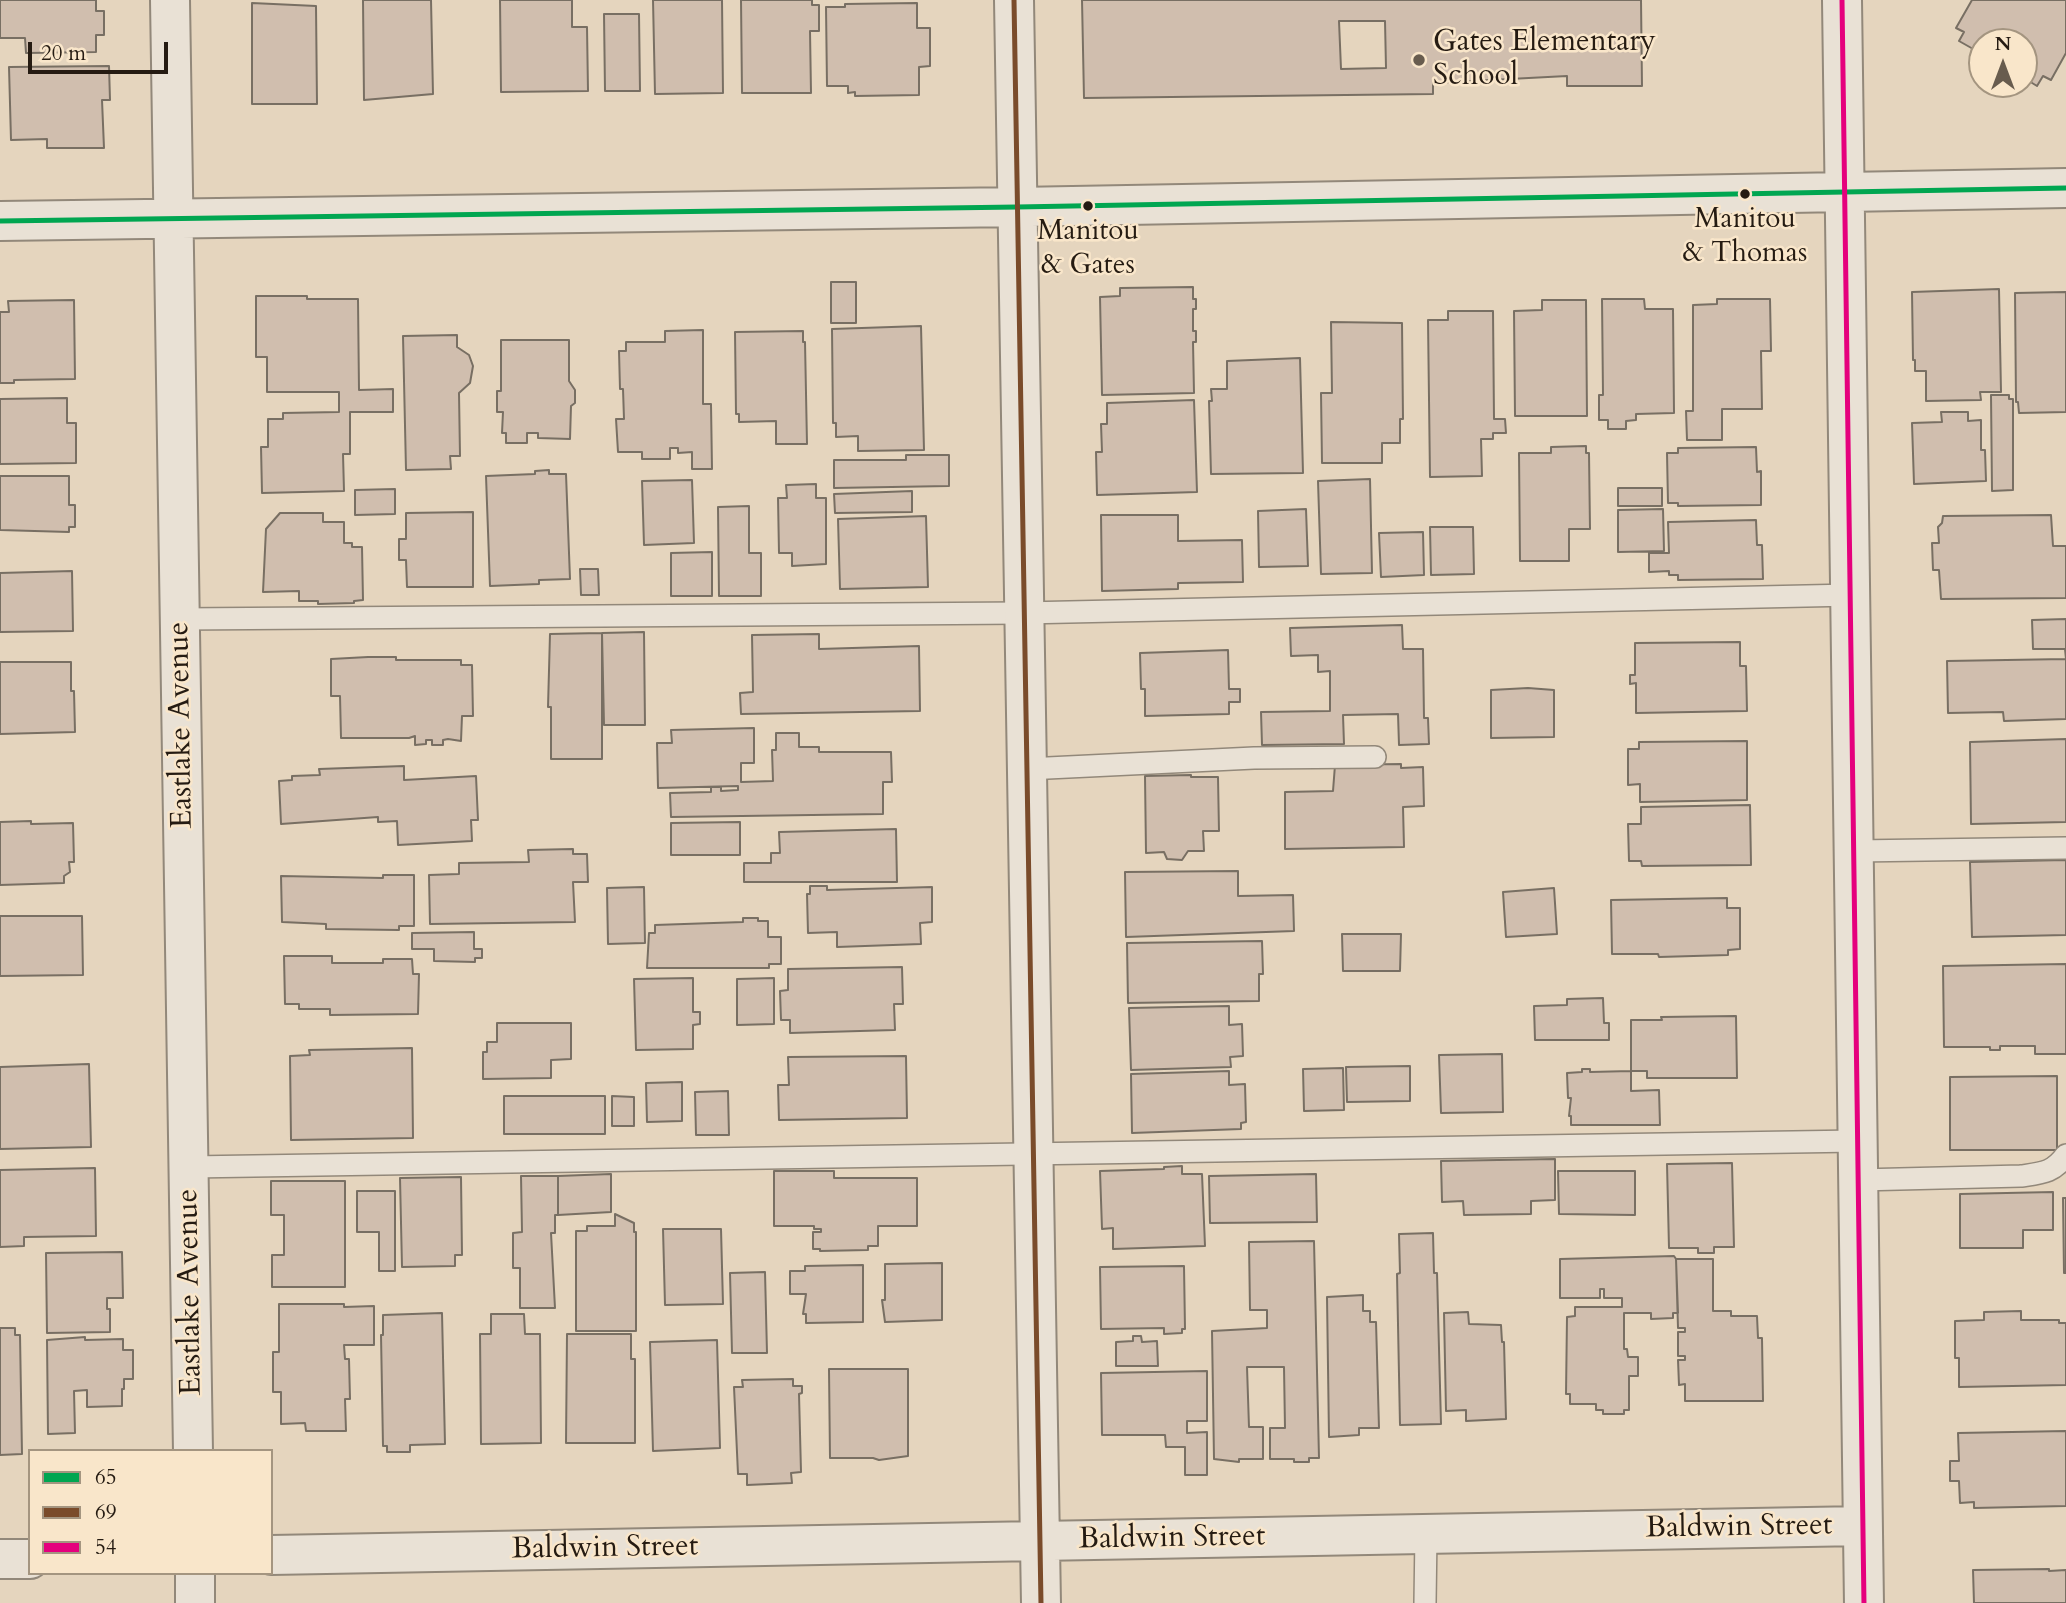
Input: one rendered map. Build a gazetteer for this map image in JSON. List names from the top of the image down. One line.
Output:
{"streets":{"street":["Eastlake Avenue","Baldwin Street"]},"places":["Gates Elementary School","Manitou & Thomas","Manitou & Gates"],"lines":["transit line 69","transit line 54","transit line 65"],"legend":["65","69","54"],"scale_bar":"20 m","north":"top"}
